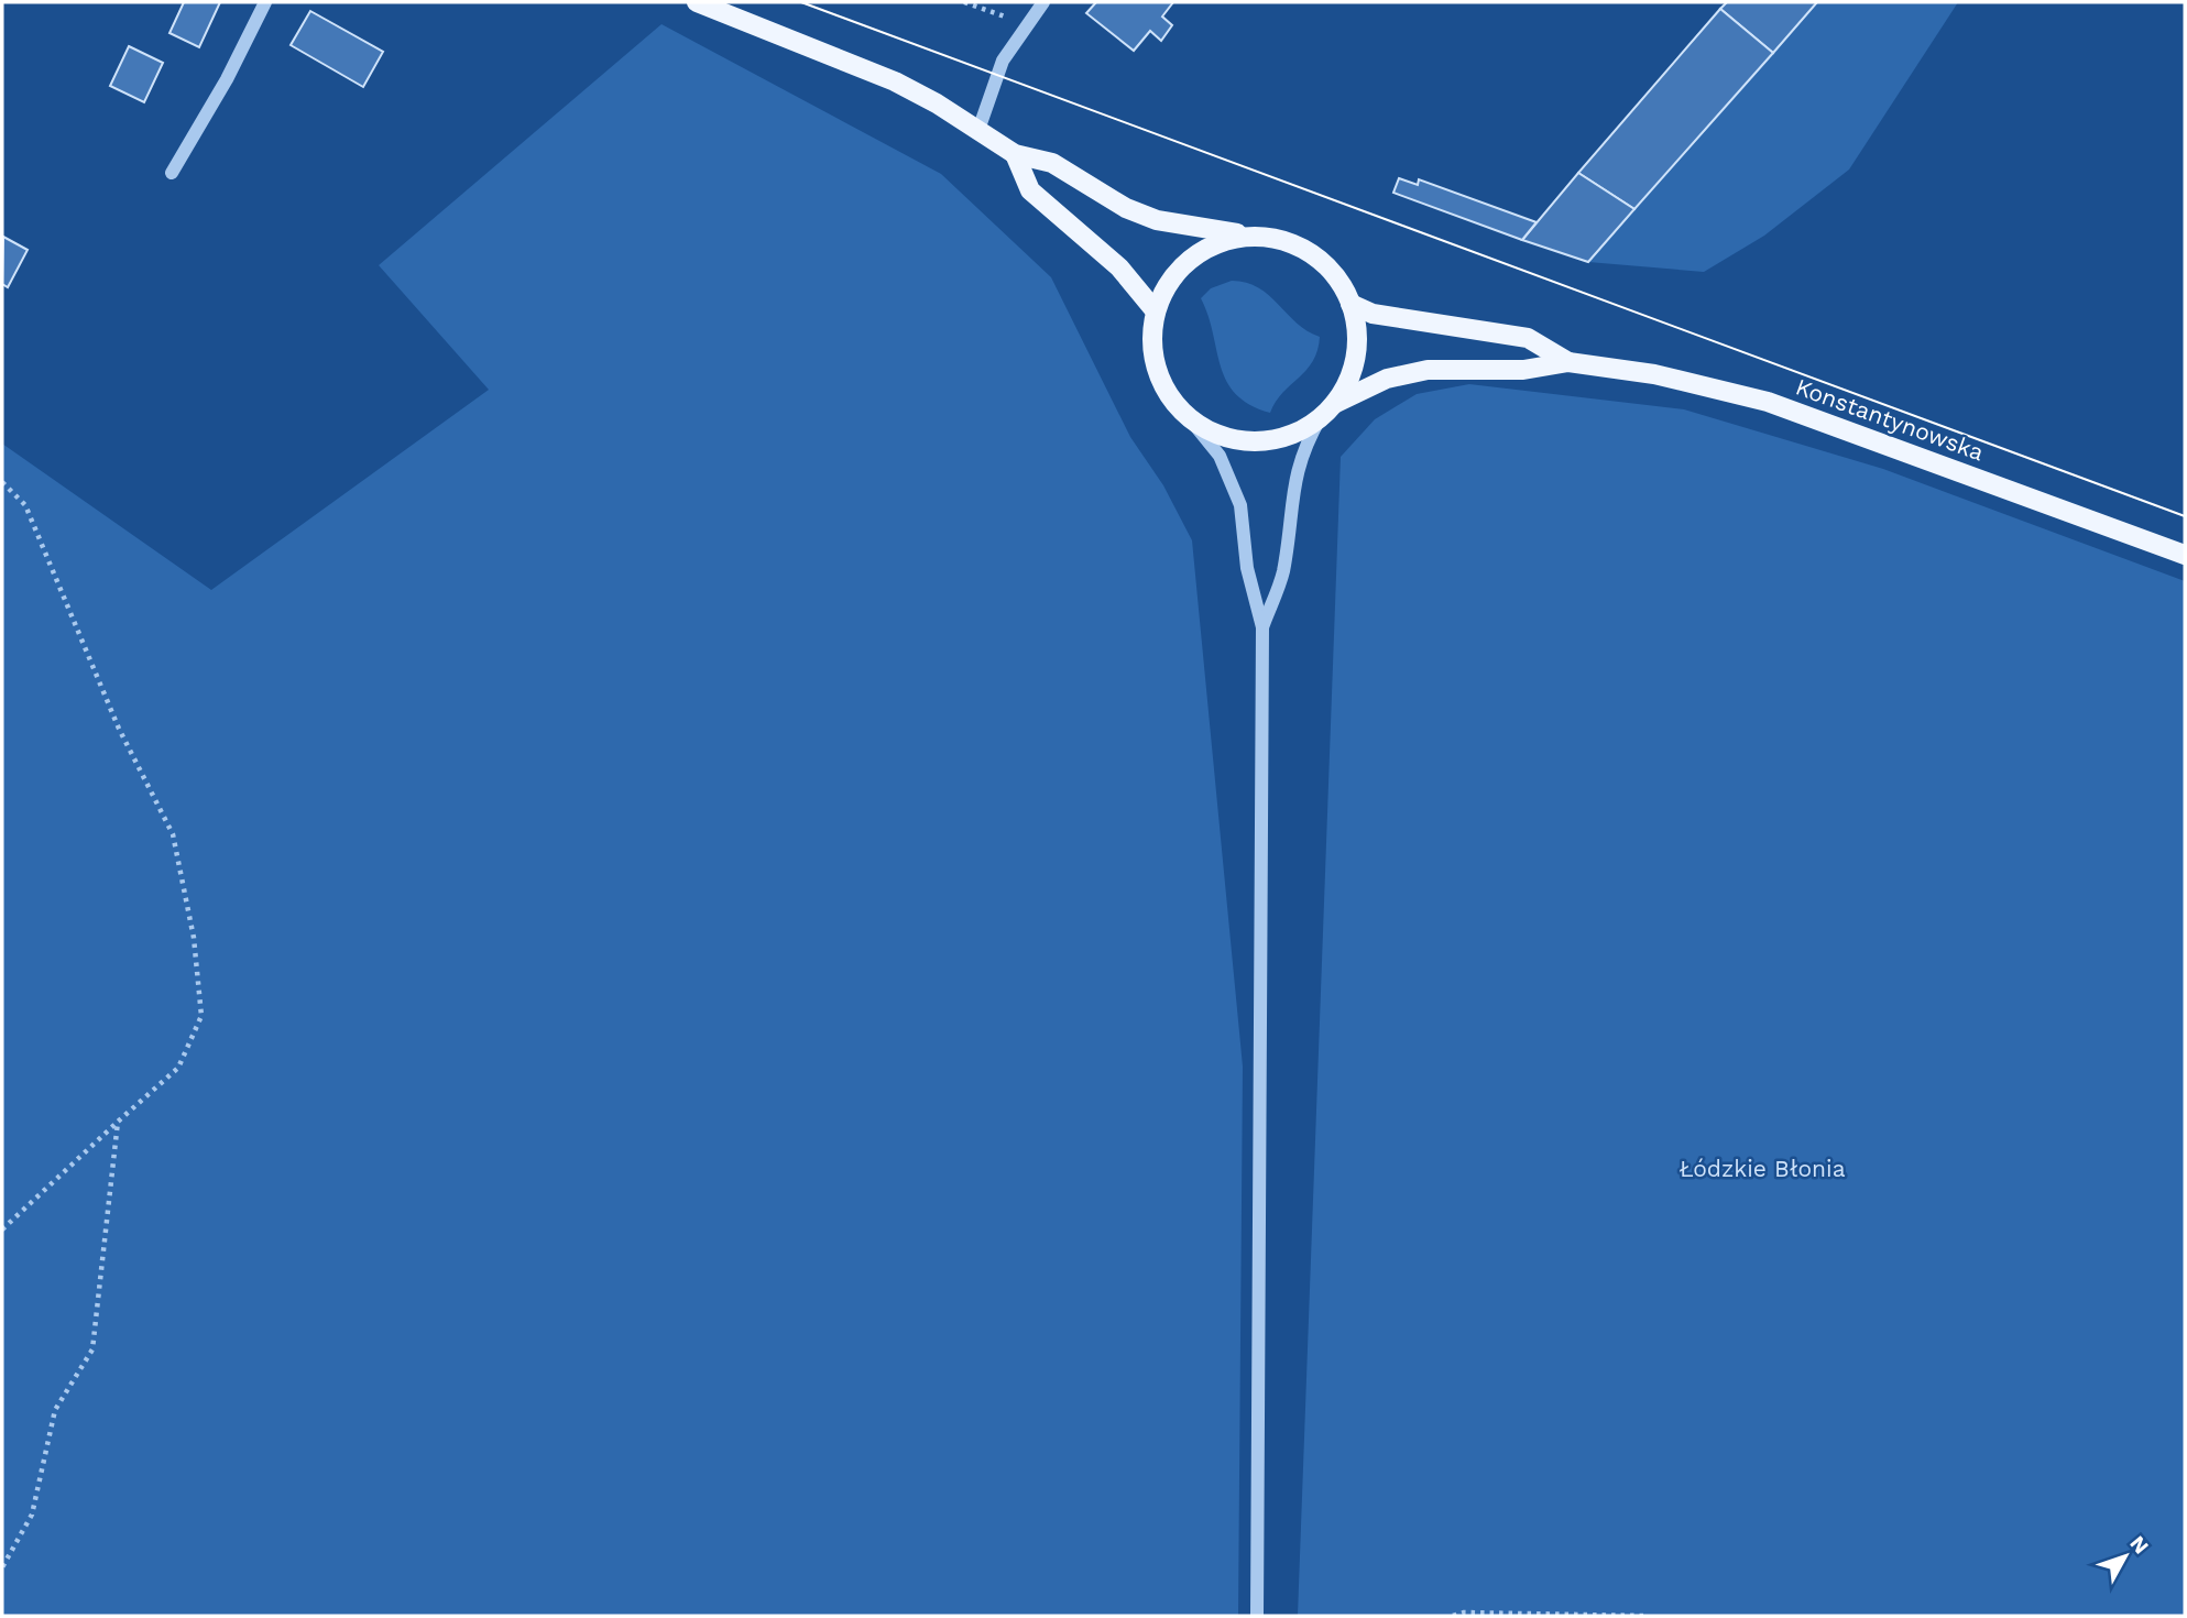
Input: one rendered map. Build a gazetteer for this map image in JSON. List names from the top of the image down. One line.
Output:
{"streets":{"main road":["Konstantynowska"]},"parks":["Łódzkie Błonia"],"north":"top right"}
